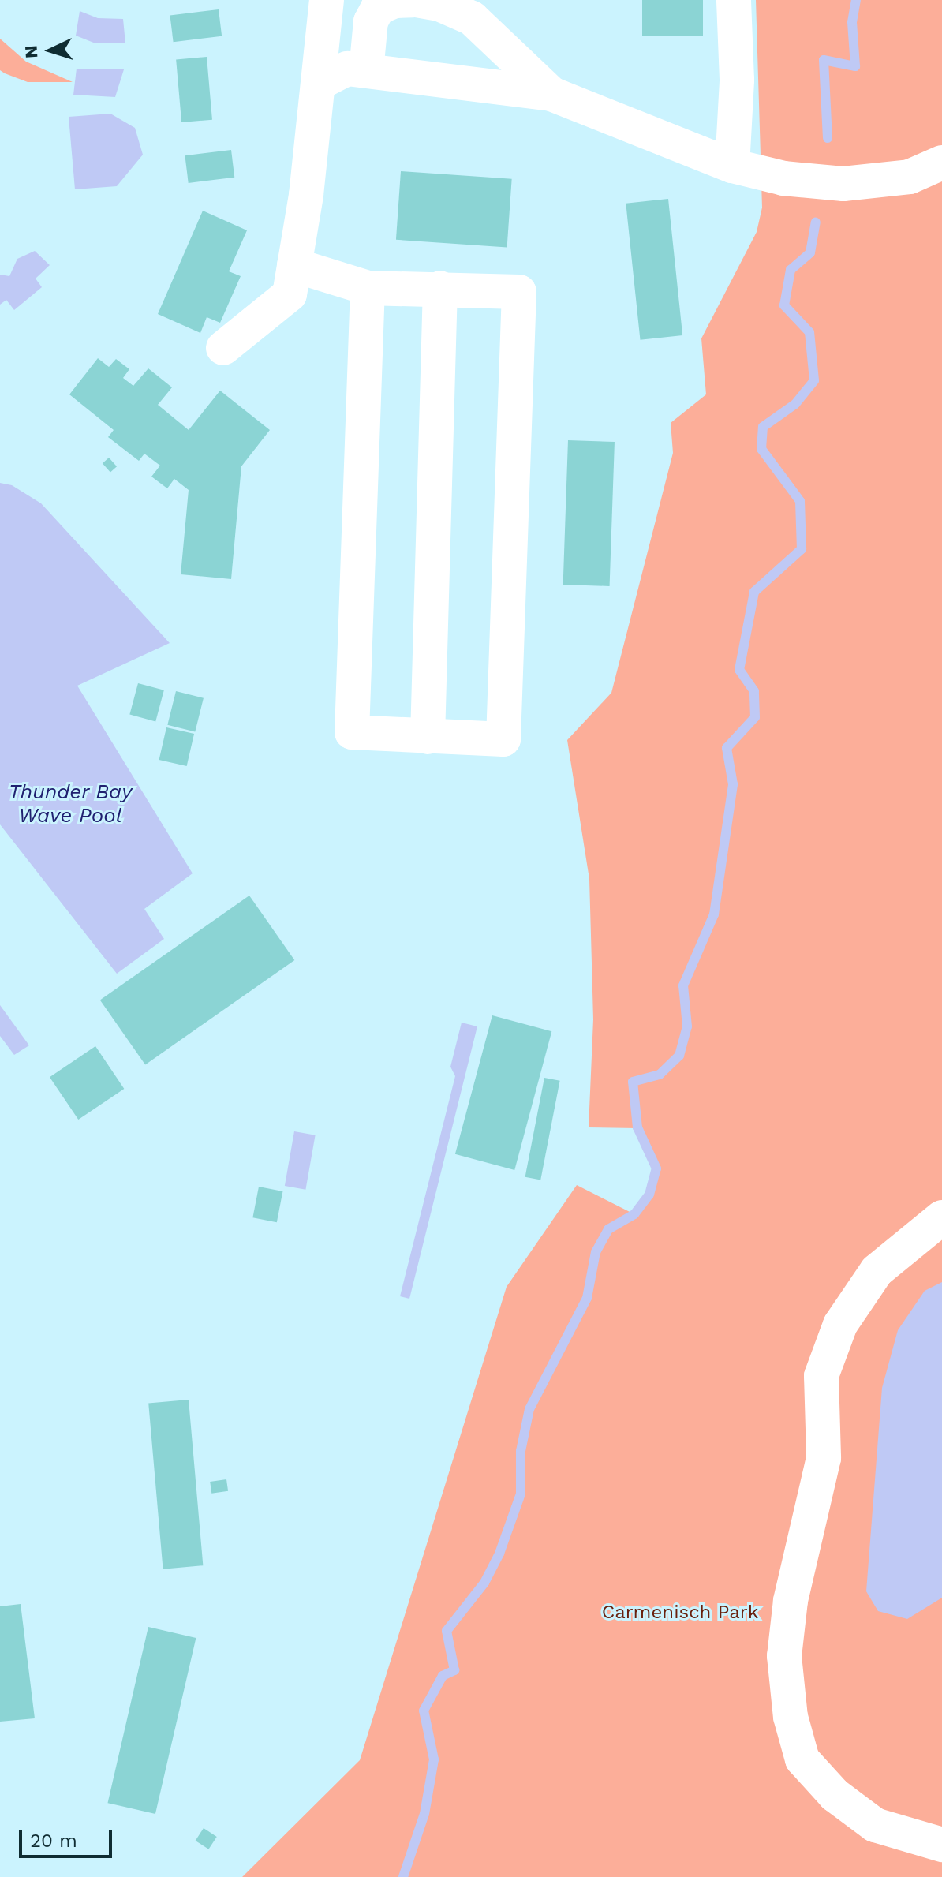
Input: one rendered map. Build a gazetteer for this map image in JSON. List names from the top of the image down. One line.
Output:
{"water":["Thunder Bay Wave Pool"],"parks":["Carmenisch Park"],"scale_bar":"20 m","north":"left"}
